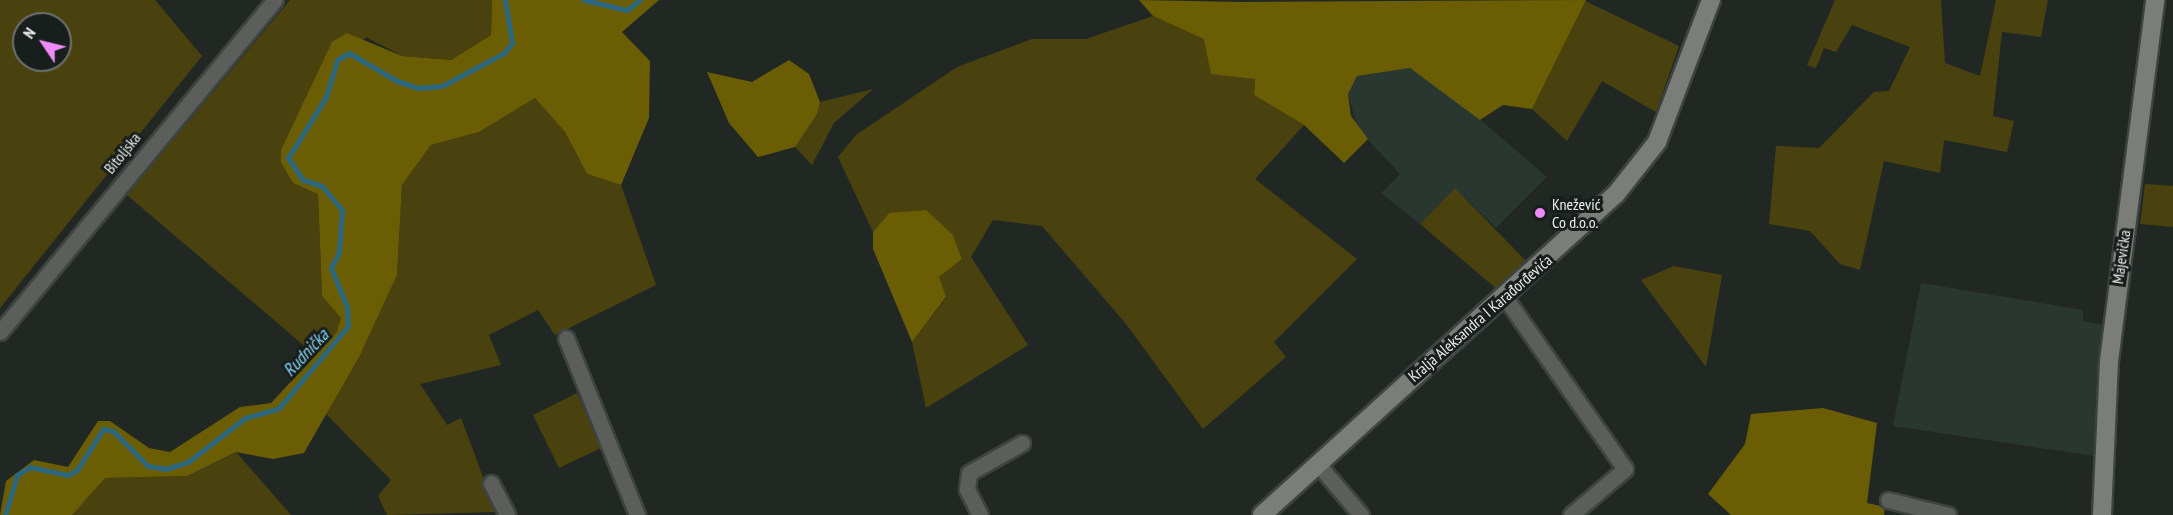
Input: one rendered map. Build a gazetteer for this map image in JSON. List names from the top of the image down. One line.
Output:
{"streets":{"street":["Bitoljska","Majevička","Kralja Aleksandra I Karađorđevića"]},"water":["Rudnička"],"places":["Knežević Co d.o.o."],"north":"top left"}
